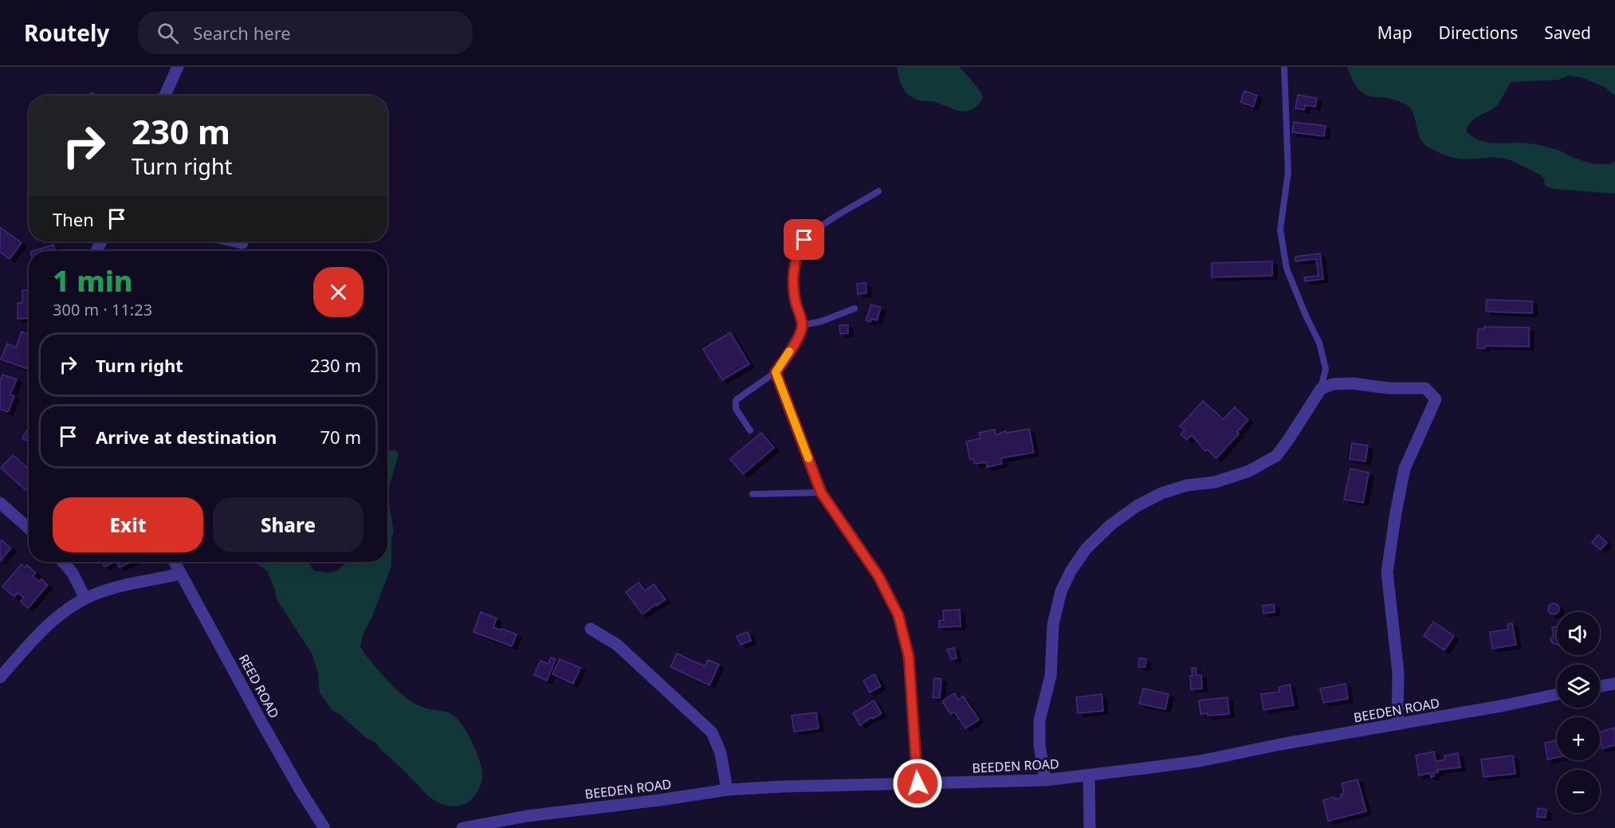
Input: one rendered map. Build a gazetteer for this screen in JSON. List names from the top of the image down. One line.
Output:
{"streets":{"street":["REED ROAD","BEEDEN ROAD"]},"page":{"header":"Routely","search":"Search here","nav":["Map","Directions","Saved"],"turn":["230 m","Turn right"],"then":"Then","heading":["1 min","300 m · 11:23"],"list":[{"name":"Turn right","value":"230 m"},{"name":"Arrive at destination","value":"70 m"}],"buttons":["Exit","Share"],"map_buttons":["+","−"]}}
